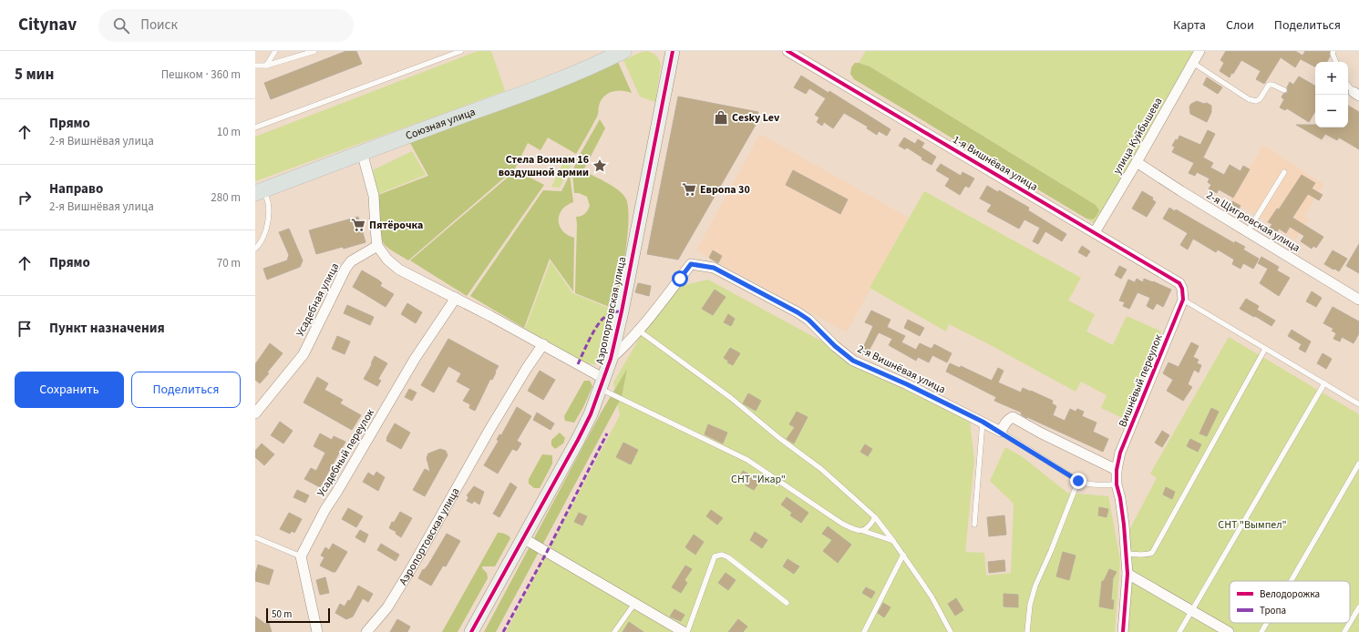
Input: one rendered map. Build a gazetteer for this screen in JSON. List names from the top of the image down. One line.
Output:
{"streets":{"main road":["Союзная улица"],"street":["улица Куйбышева","1-я Вишнёвая улица","2-я Щигровская улица","Усадебная улица","Аэропортовская улица","2-я Вишнёвая улица","Вишнёвый переулок","Усадебный переулок"]},"crossings":[["улица Куйбышева","1-я Вишнёвая улица"],["улица Куйбышева","2-я Щигровская улица"],["1-я Вишнёвая улица","Вишнёвый переулок"],["Аэропортовская улица","2-я Вишнёвая улица"]],"parks":["СНТ \"Икар\"","СНТ \"Вымпел\""],"places":{"shop":["Cesky Lev"],"place":["Стела Воинам 16 воздушной армии"],"supermarket":["Европа 30","Пятёрочка"]},"legend":["Велодорожка","Тропа"],"scale_bar":"50 m","page":{"header":"Citynav","search":"Поиск","nav":["Карта","Слои","Поделиться"],"heading":["5 мин","Пешком · 360 m"],"map_buttons":["+","−"],"list":[["Прямо","2-я Вишнёвая улица","10 m"],["Направо","2-я Вишнёвая улица","280 m"],["Прямо","70 m"],"Пункт назначения"],"buttons":["Сохранить","Поделиться"],"scale":"50 m"}}
